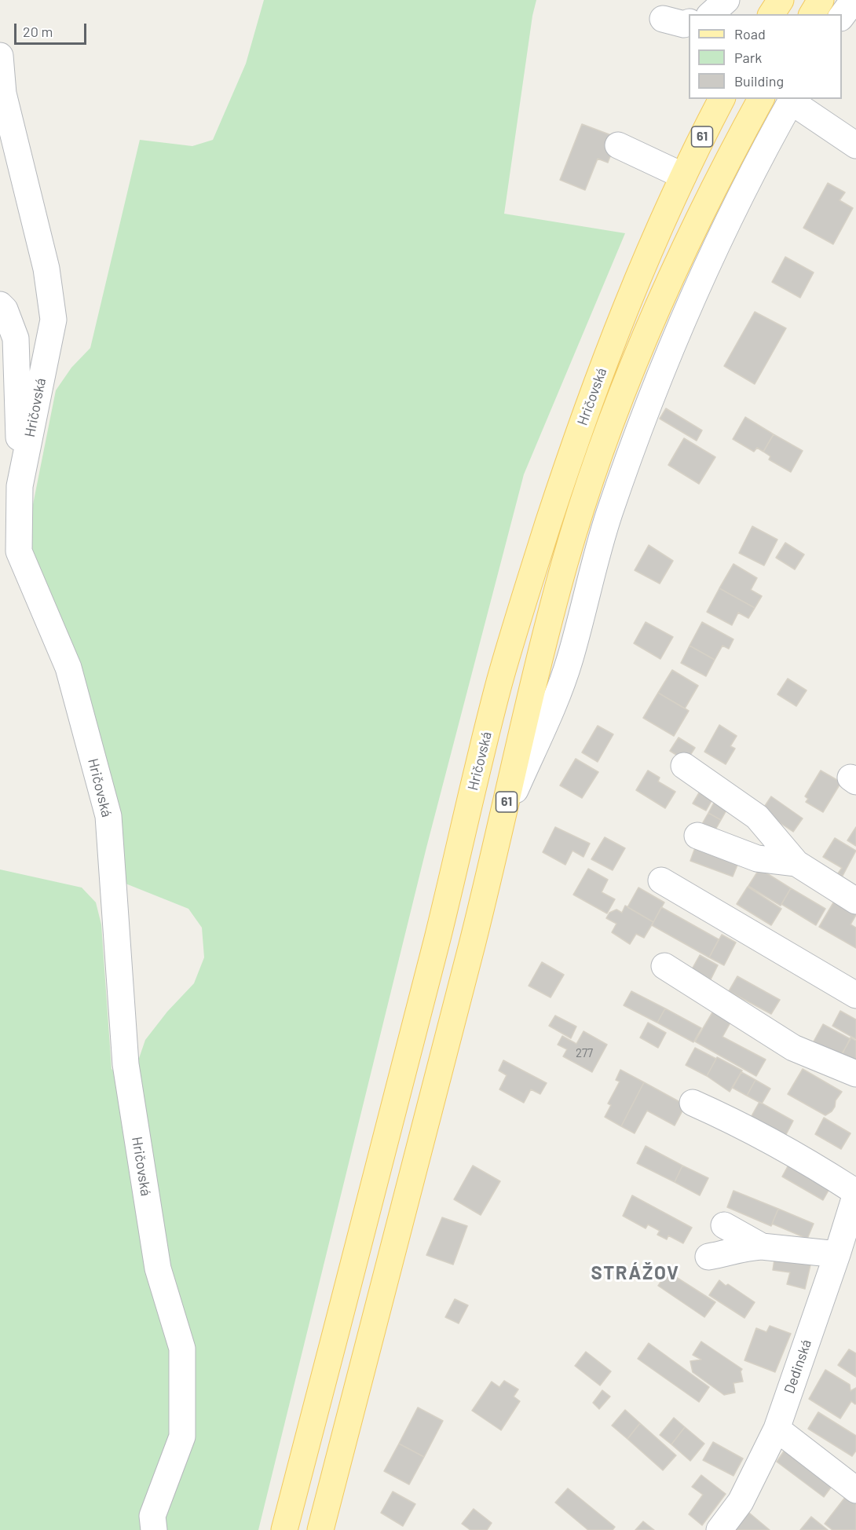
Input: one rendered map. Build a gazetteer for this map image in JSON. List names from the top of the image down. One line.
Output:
{"streets":{"main road":["61","Hričovská"],"street":["Dedinská"]},"districts":["STRÁŽOV"],"house_numbers":["277"],"legend":["Road","Park","Building"],"scale_bar":"20 m"}
